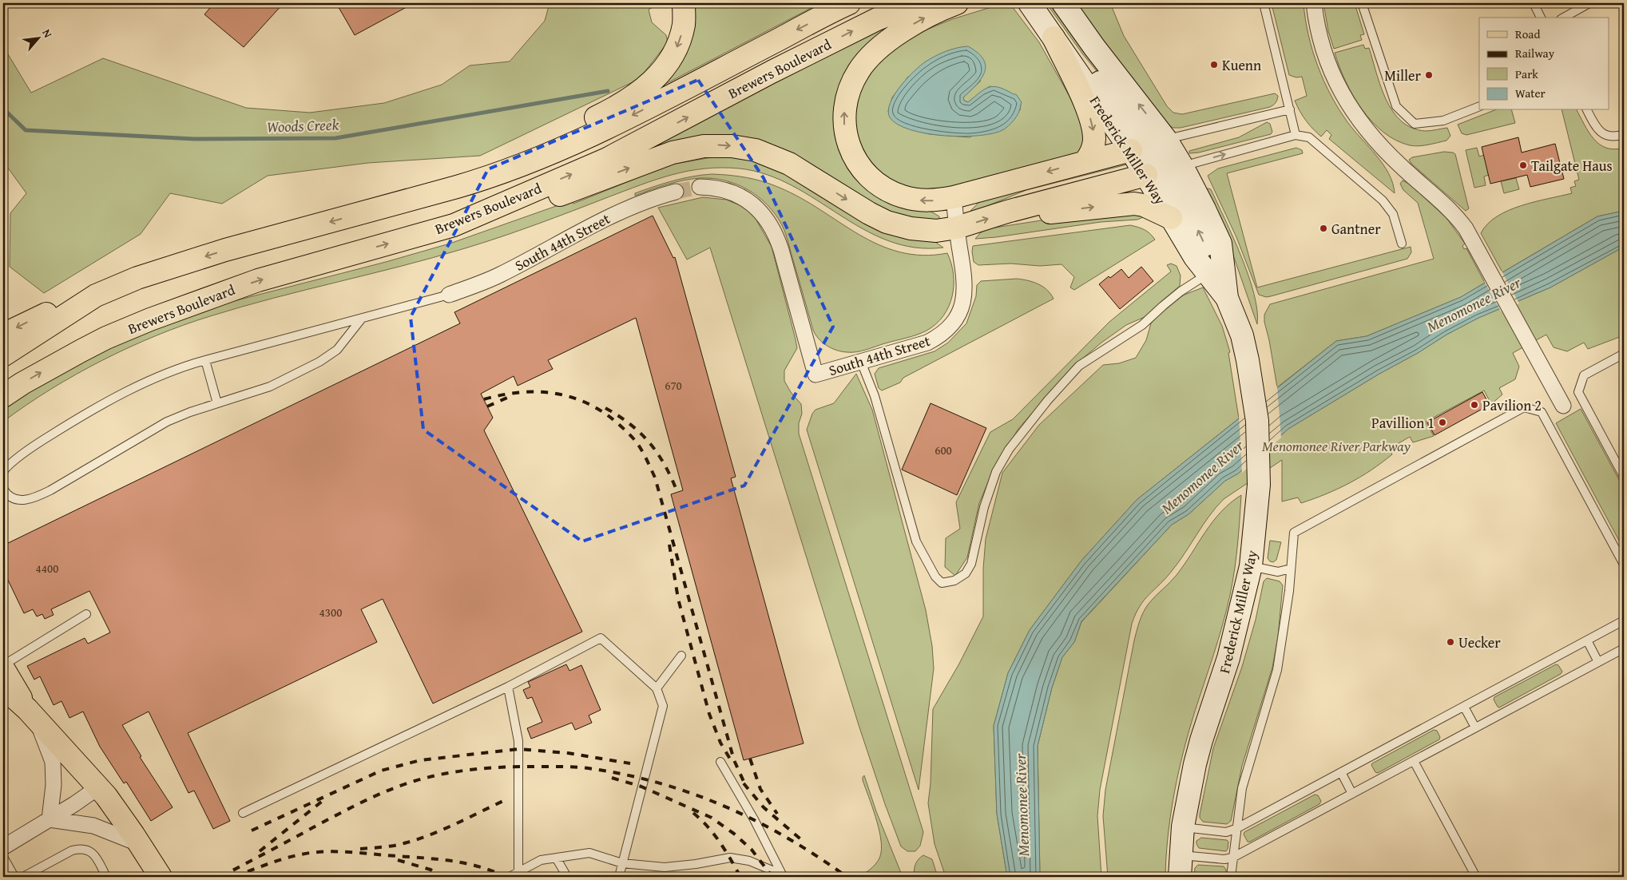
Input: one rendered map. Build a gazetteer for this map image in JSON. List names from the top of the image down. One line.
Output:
{"streets":{"main road":["Brewers Boulevard"],"street":["Frederick Miller Way","South 44th Street"]},"water":["Woods Creek","Menomonee River"],"parks":["Menomonee River Parkway"],"places":["Kuenn","Miller","Tailgate Haus","Gantner","Pavilion 2","Pavillion 1","Uecker"],"house_numbers":["670","600","4400","4300"],"legend":["Road","Railway","Park","Water"],"north":"top right"}
